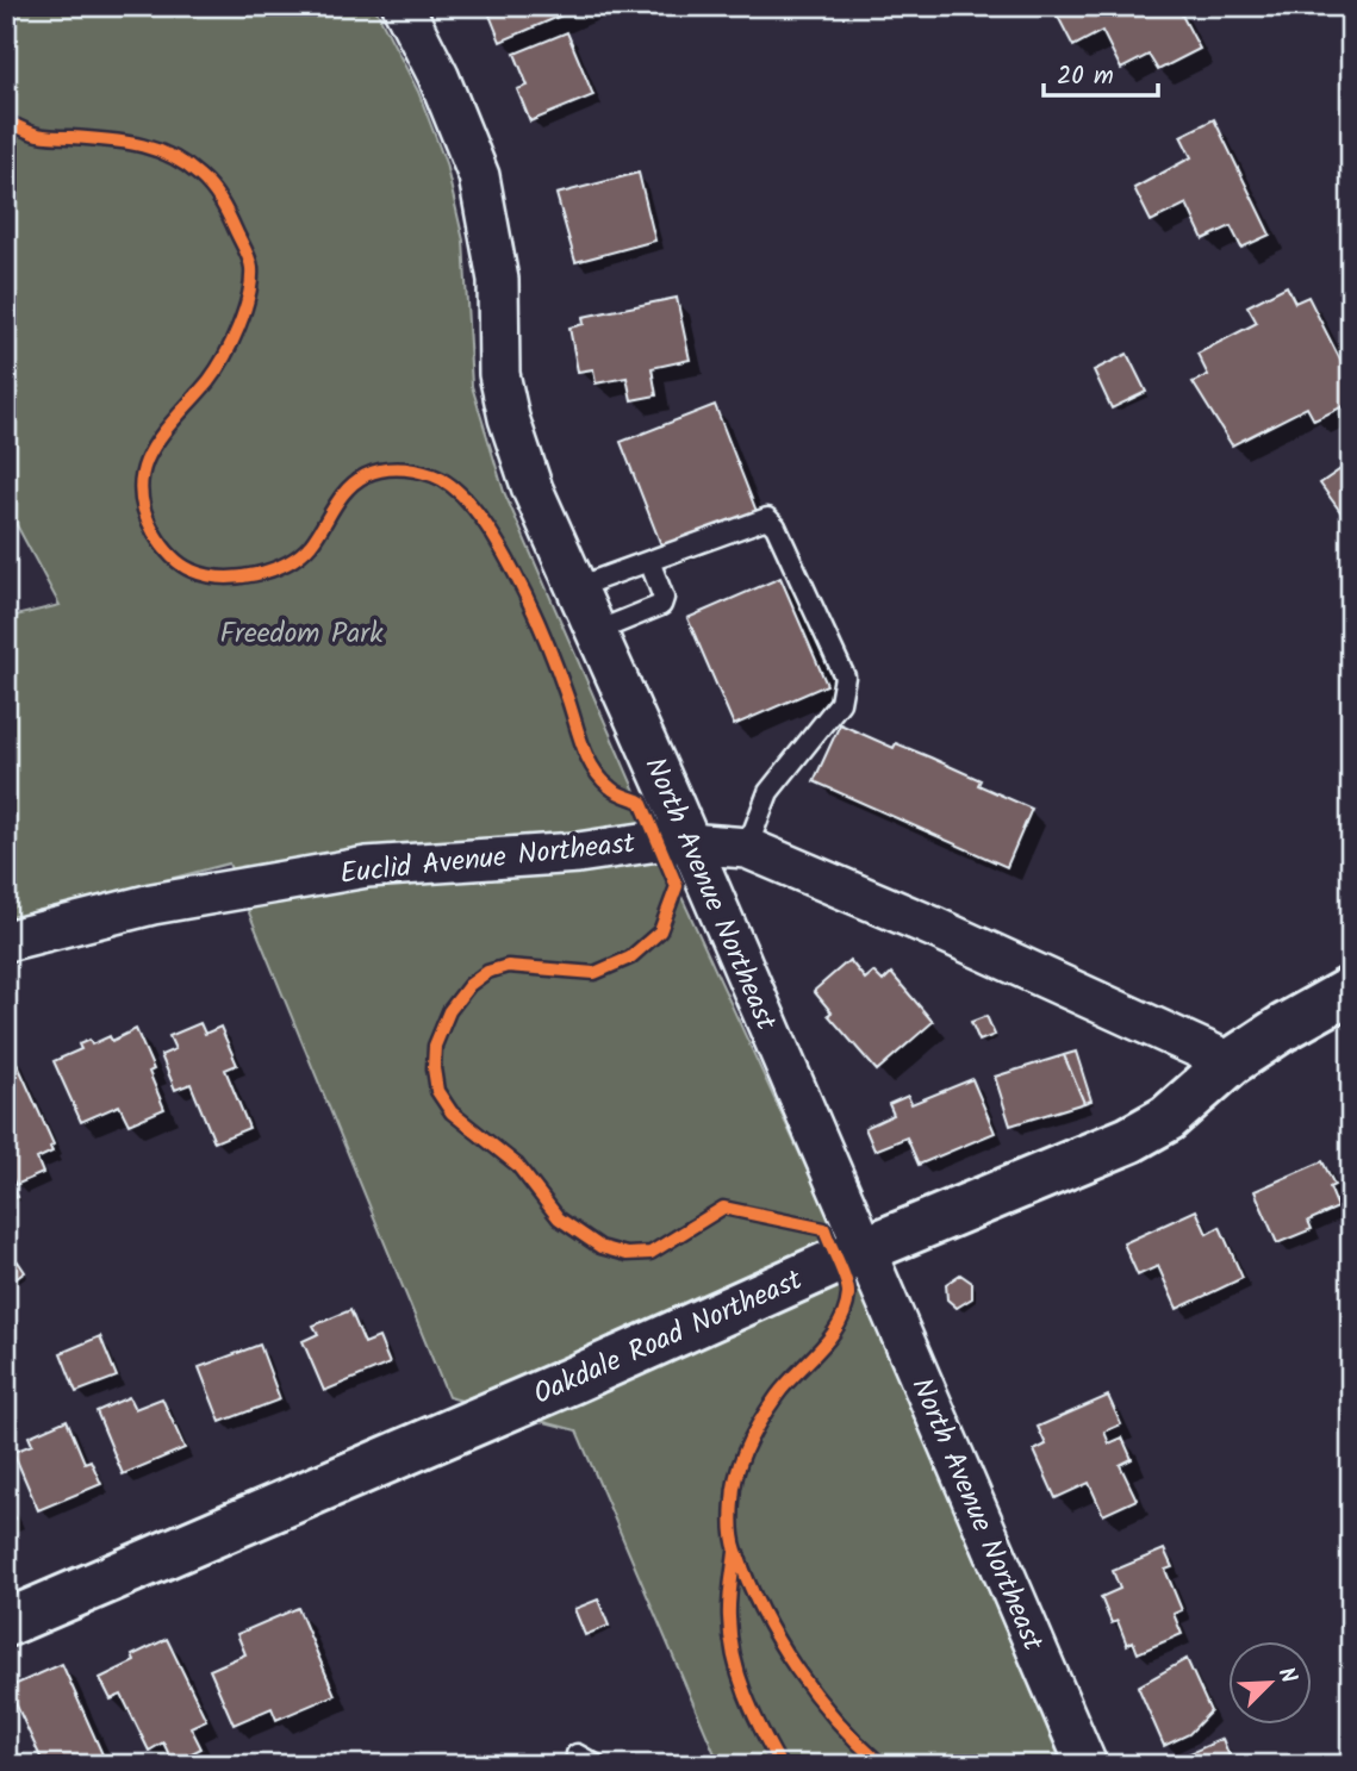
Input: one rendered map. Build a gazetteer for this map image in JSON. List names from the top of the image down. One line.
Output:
{"streets":{"street":["Euclid Avenue Northeast","North Avenue Northeast","Oakdale Road Northeast"]},"crossings":[["Euclid Avenue Northeast","North Avenue Northeast"],["Euclid Avenue Northeast","Oakdale Road Northeast"],["North Avenue Northeast","Oakdale Road Northeast"]],"parks":["Freedom Park"],"scale_bar":"20 m","north":"top right"}
